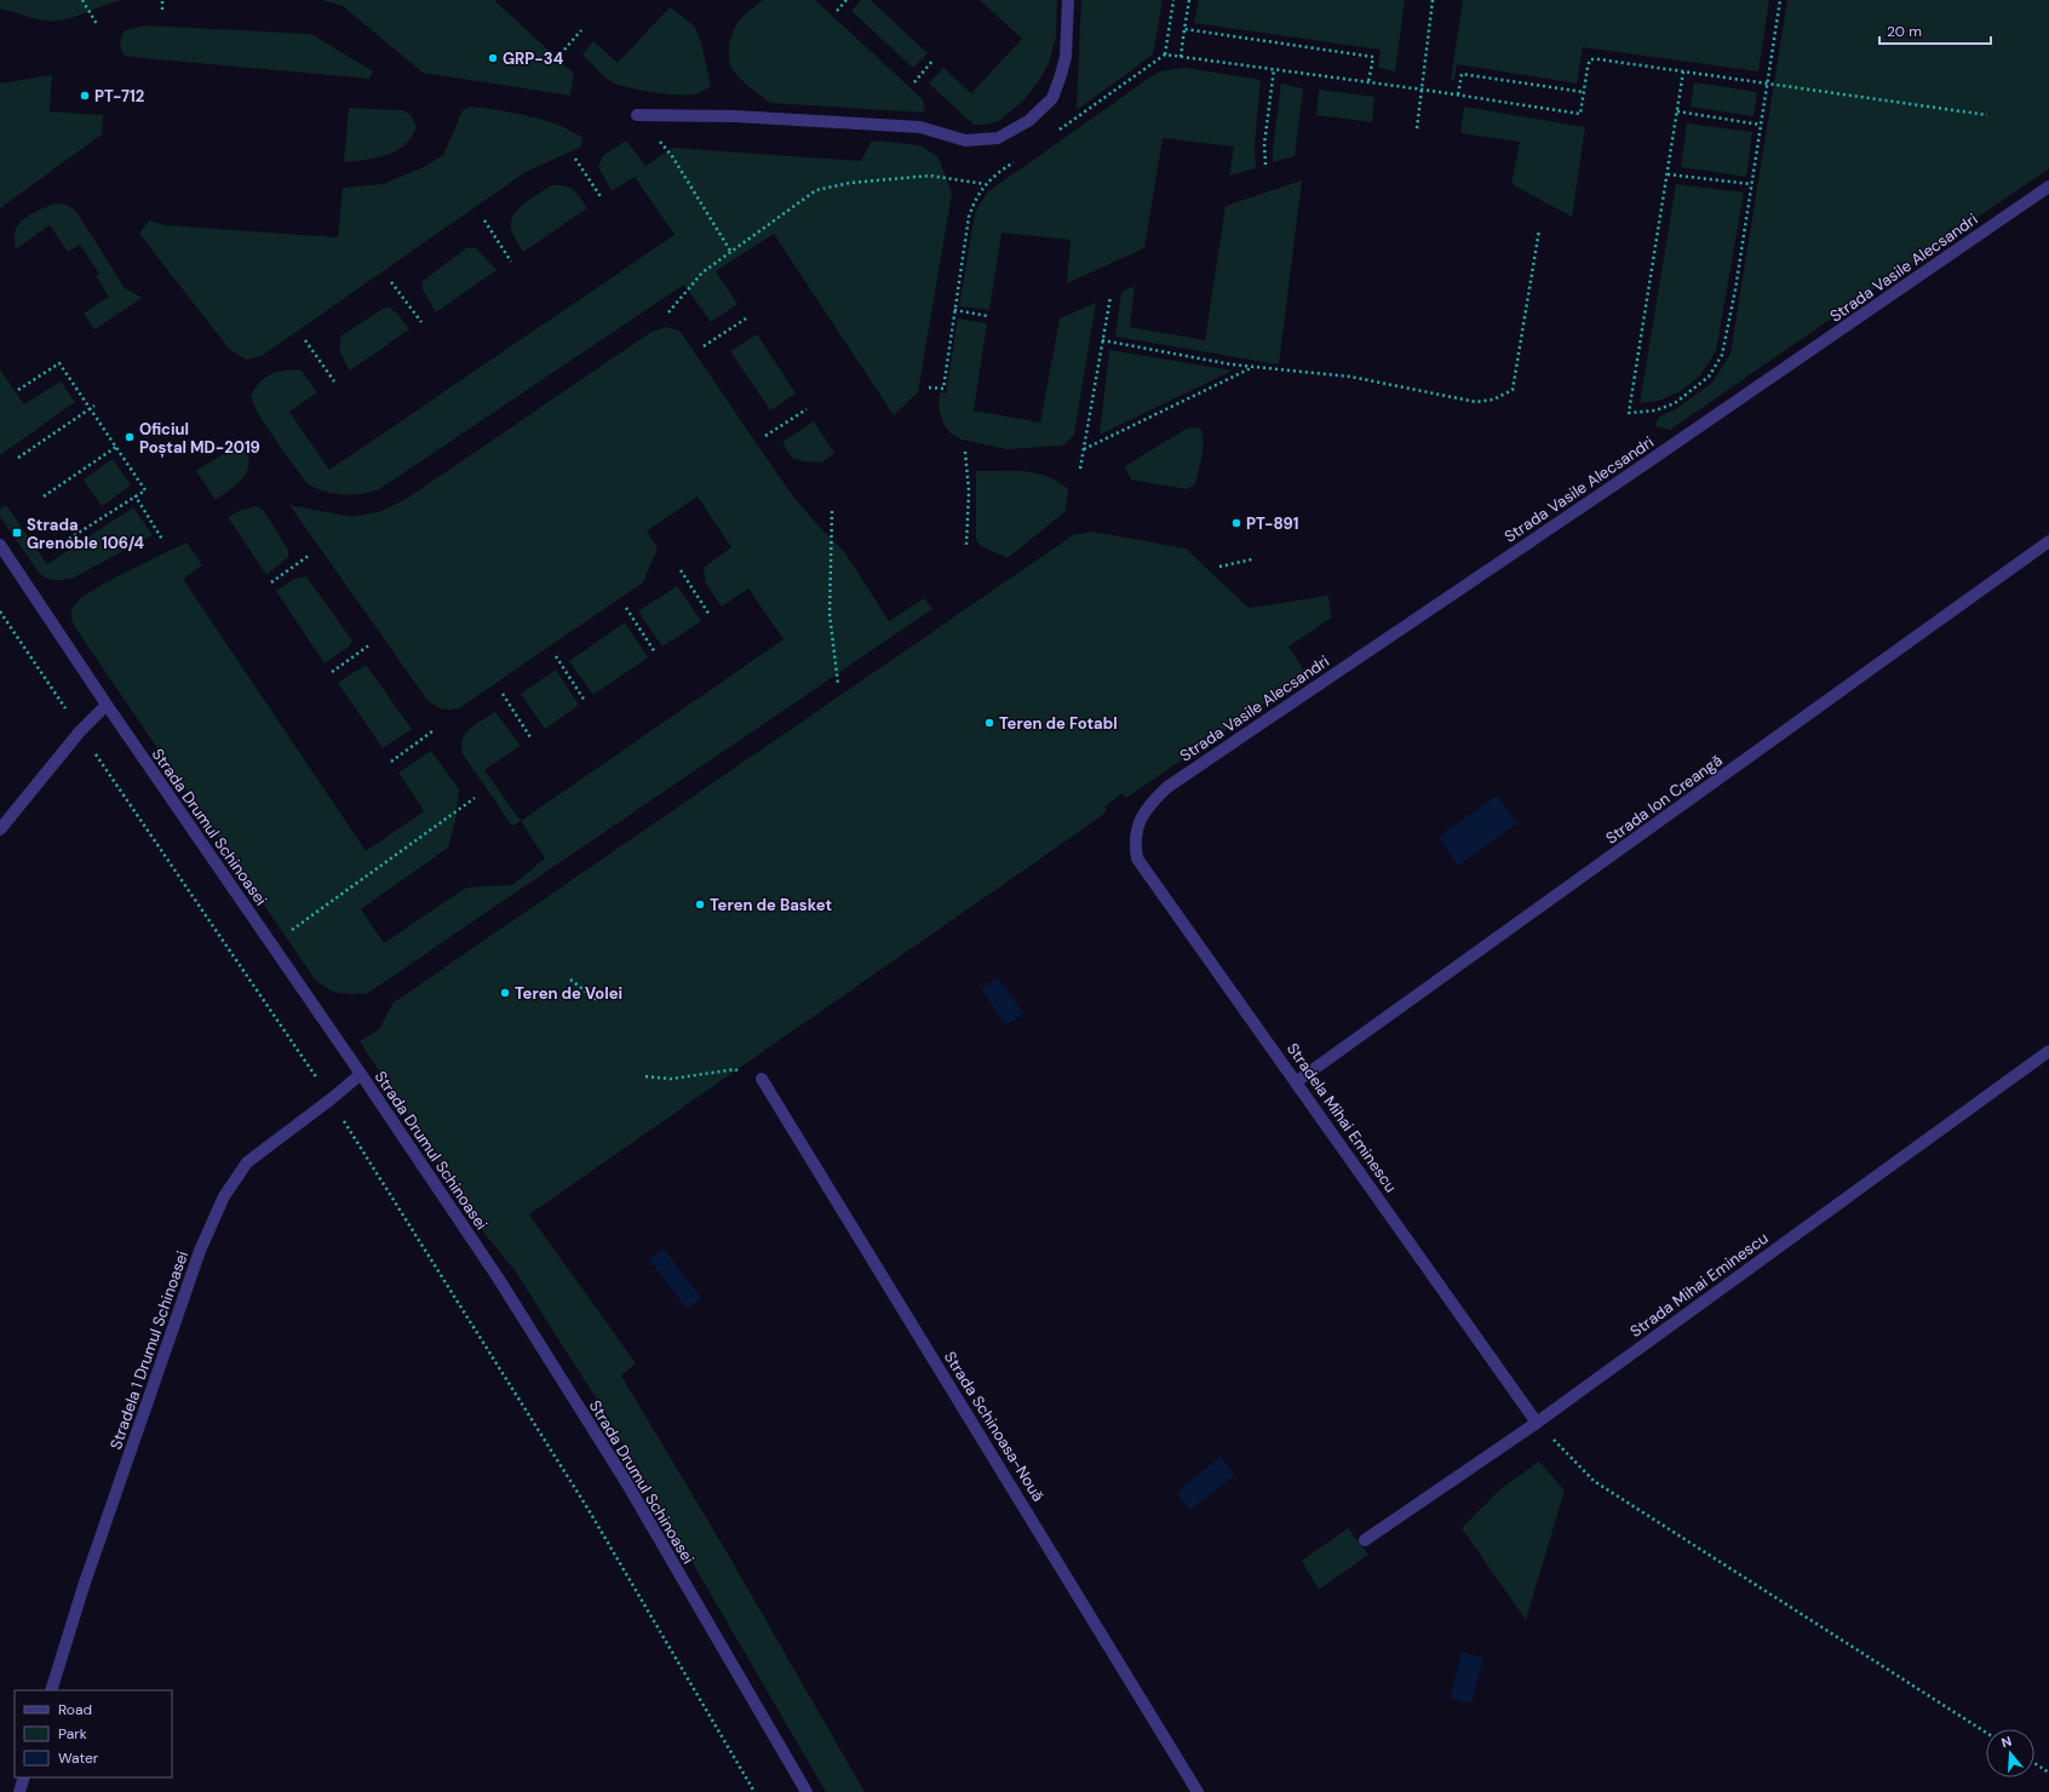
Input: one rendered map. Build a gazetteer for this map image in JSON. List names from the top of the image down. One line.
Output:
{"streets":{"street":["Strada Vasile Alecsandri","Strada Ion Creangă","Strada Drumul Schinoasei","Stradela Mihai Eminescu","Strada Mihai Eminescu","Stradela 1 Drumul Schinoasei","Strada Schinoasa-Nouă"]},"crossings":[["Strada Vasile Alecsandri","Stradela Mihai Eminescu"],["Strada Ion Creangă","Stradela Mihai Eminescu"],["Strada Drumul Schinoasei","Stradela 1 Drumul Schinoasei"],["Stradela Mihai Eminescu","Strada Mihai Eminescu"]],"places":{"other":["GRP-34","PT-712","Oficiul Poștal MD-2019","PT-891","Teren de Fotabl","Teren de Basket","Teren de Volei"],"transit":["Strada Grenoble 106/4"]},"legend":["Road","Park","Water"],"scale_bar":"20 m","north":"top"}
